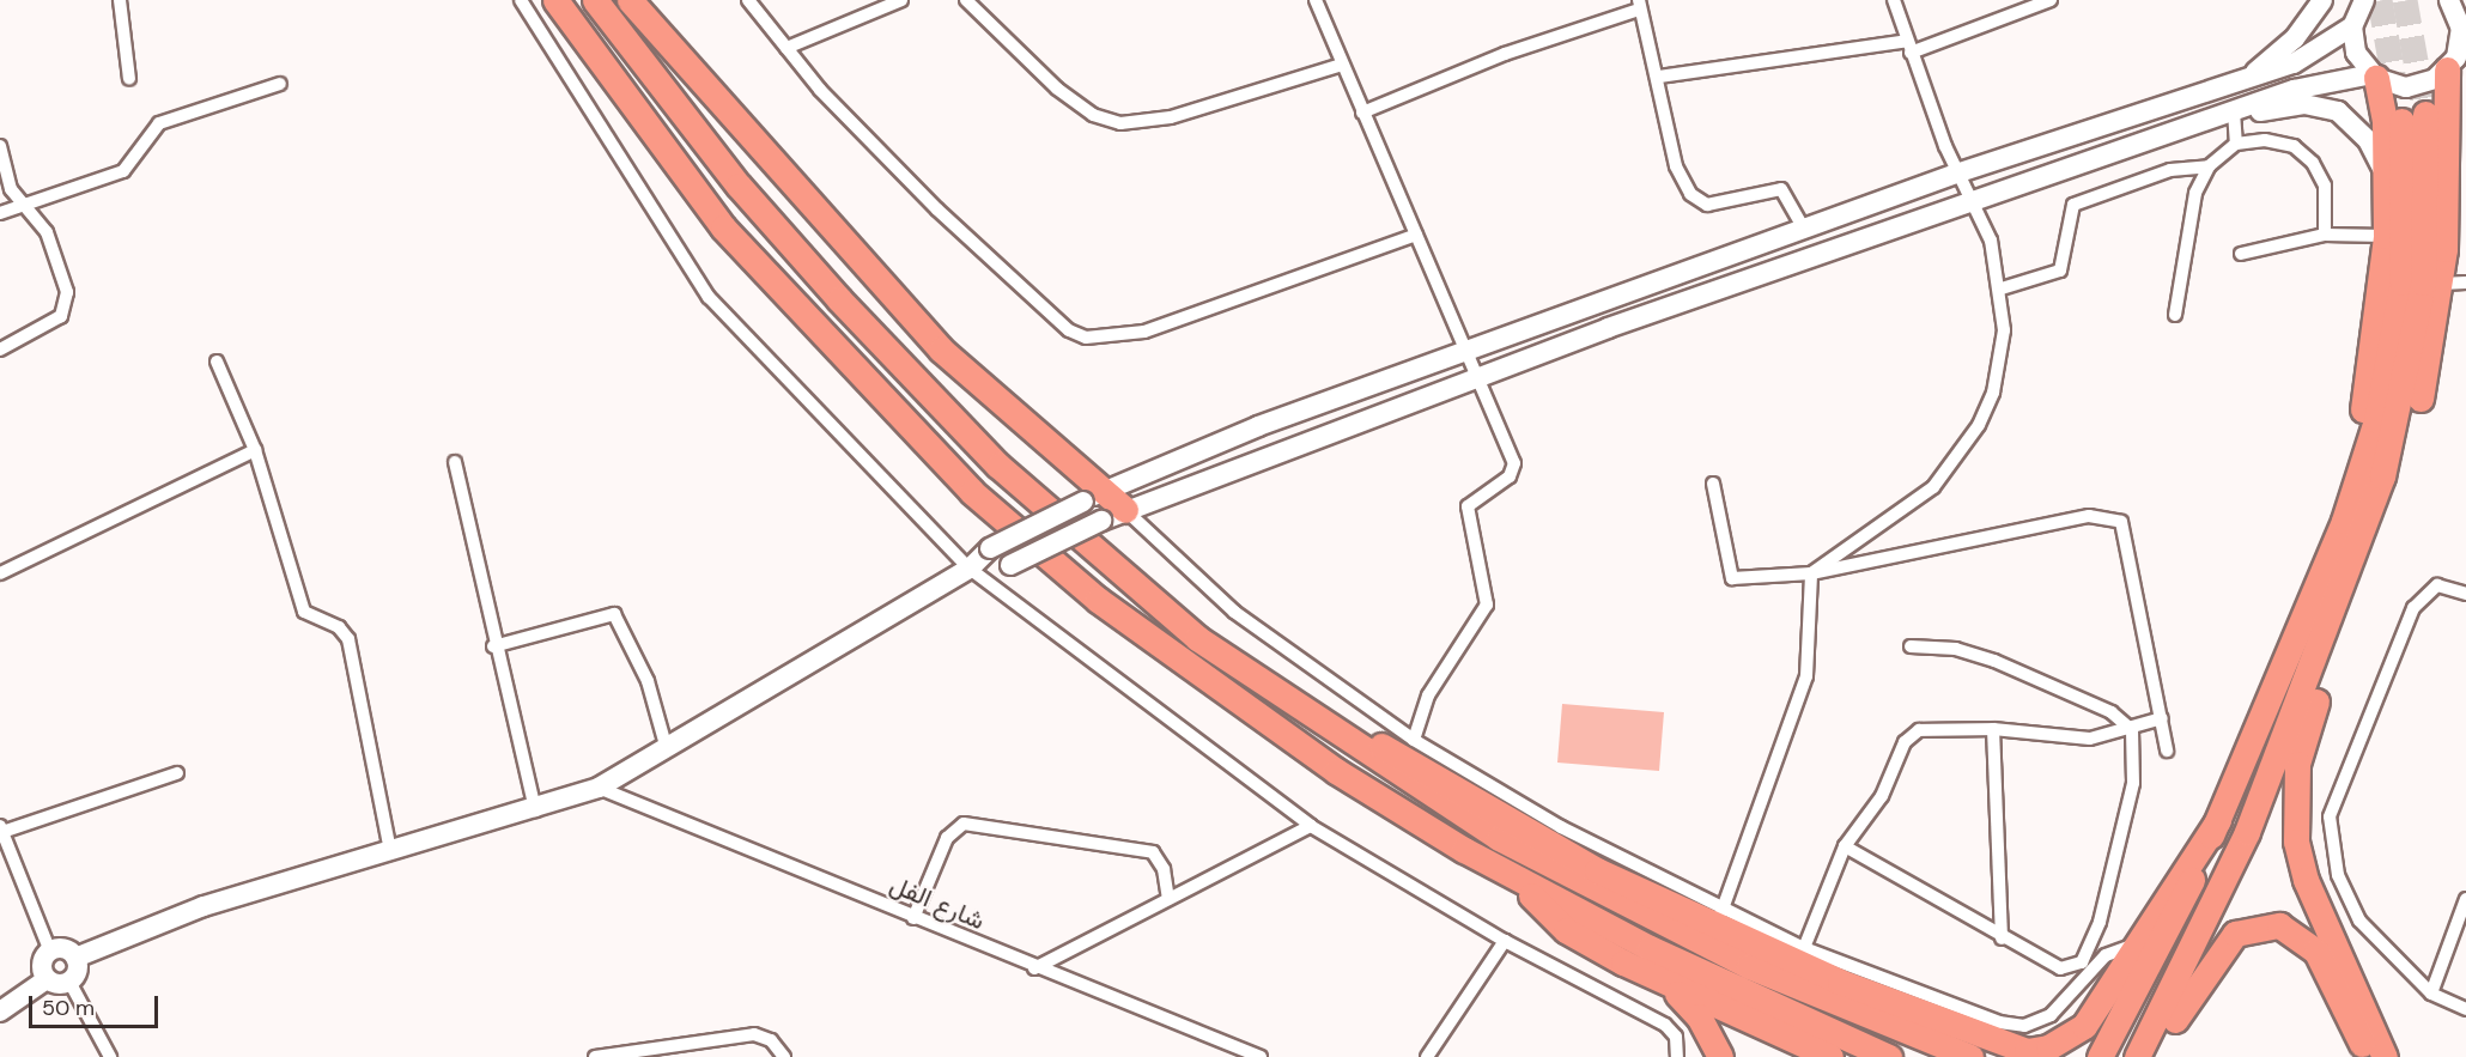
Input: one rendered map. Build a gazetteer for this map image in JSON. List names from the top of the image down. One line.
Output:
{"streets":{"street":["شارع الفل"]},"scale_bar":"50 m"}
